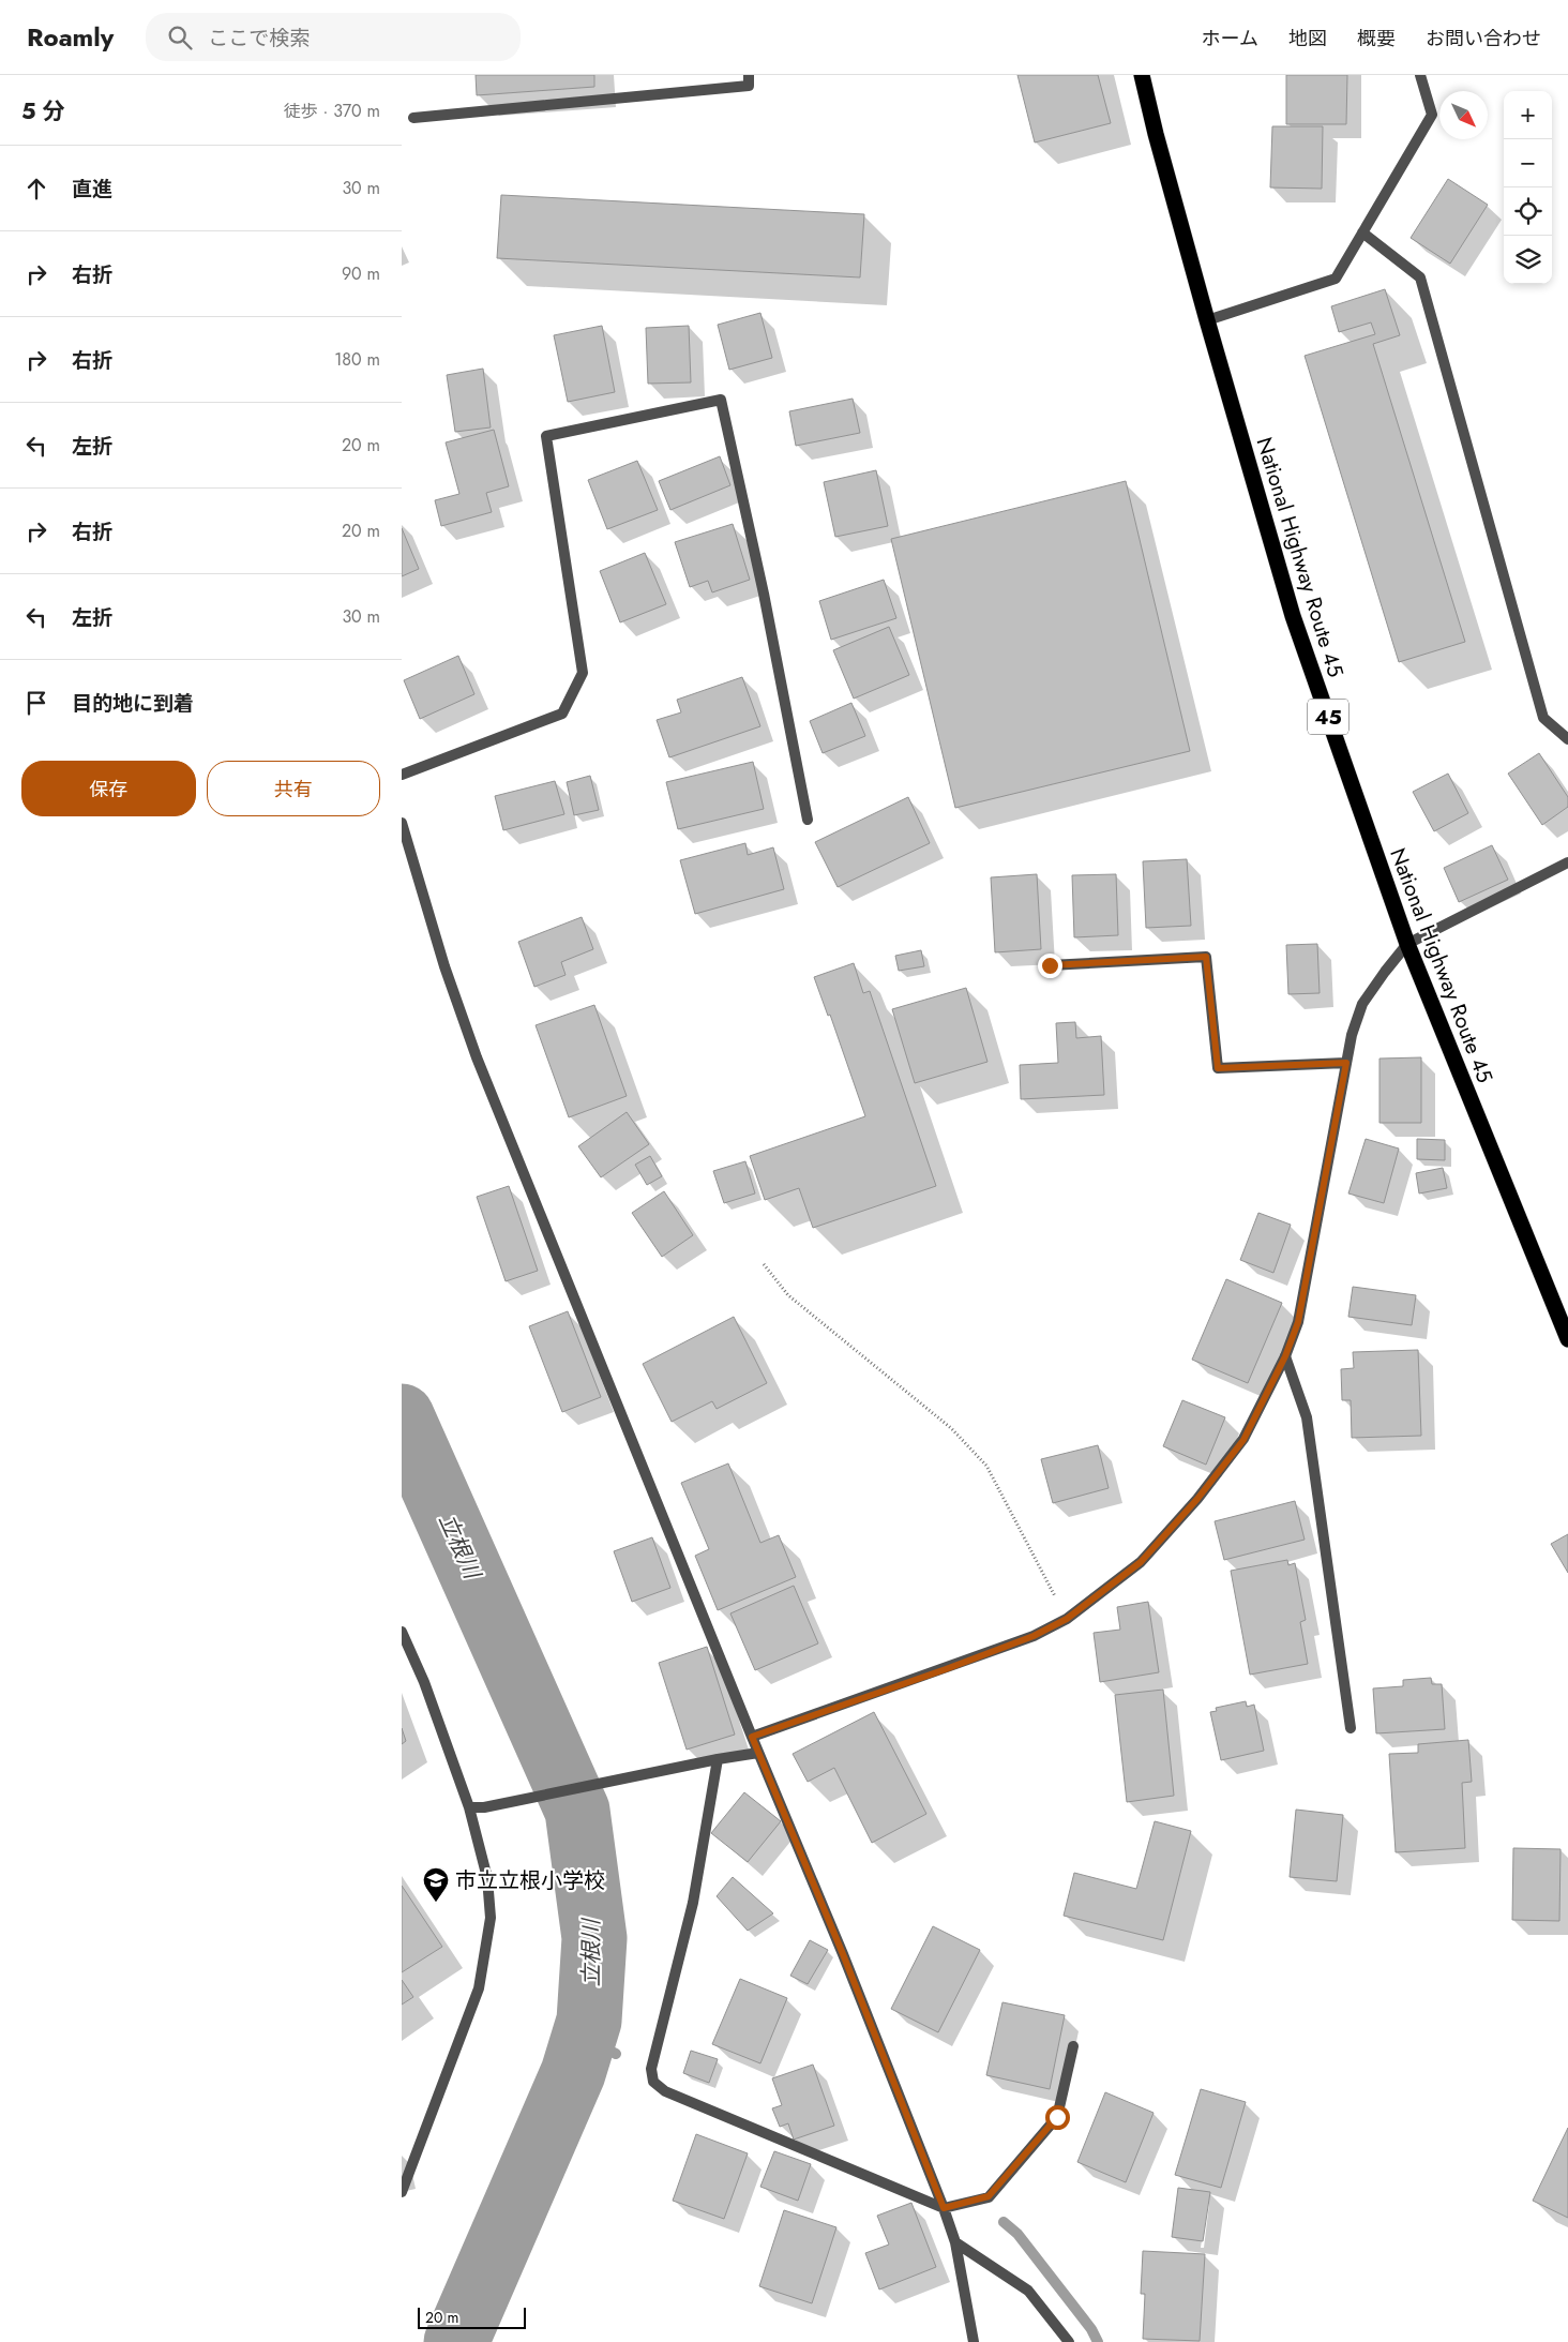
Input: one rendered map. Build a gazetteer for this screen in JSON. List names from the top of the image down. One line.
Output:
{"streets":{"highway":["National Highway Route 45","45"]},"water":["立根川"],"places":{"school or university":["市立立根小学校"]},"scale_bar":"20 m","north":"bottom right","page":{"header":"Roamly","search":"ここで検索","nav":["ホーム","地図","概要","お問い合わせ"],"heading":["5 分","徒歩 · 370 m"],"map_buttons":["+","−"],"list":[["直進","30 m"],["右折","90 m"],["右折","180 m"],["左折","20 m"],["右折","20 m"],["左折","30 m"],"目的地に到着"],"buttons":["保存","共有"],"scale":"20 m"}}
